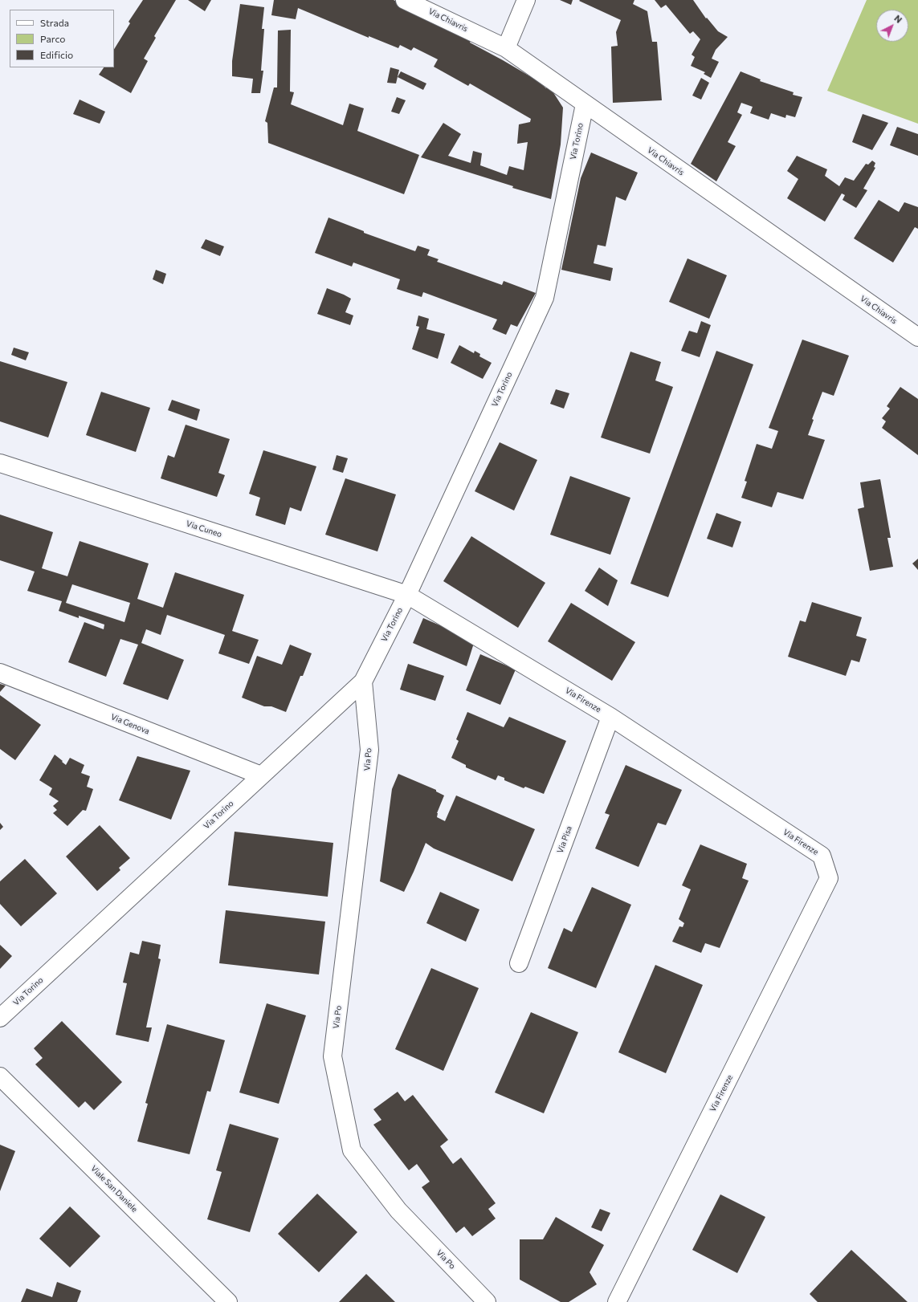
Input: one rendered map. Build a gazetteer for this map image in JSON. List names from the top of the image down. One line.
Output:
{"streets":{"street":["Via Chiavris","Via Torino","Via Cuneo","Via Firenze","Via Genova","Via Po","Via Pisa","Viale San Daniele"]},"crossings":[["Via Chiavris","Via Torino"],["Via Torino","Via Cuneo"],["Via Torino","Via Firenze"],["Via Torino","Via Genova"],["Via Torino","Via Po"],["Via Cuneo","Via Firenze"],["Via Firenze","Via Pisa"]],"legend":["Strada","Parco","Edificio"],"north":"top right"}
